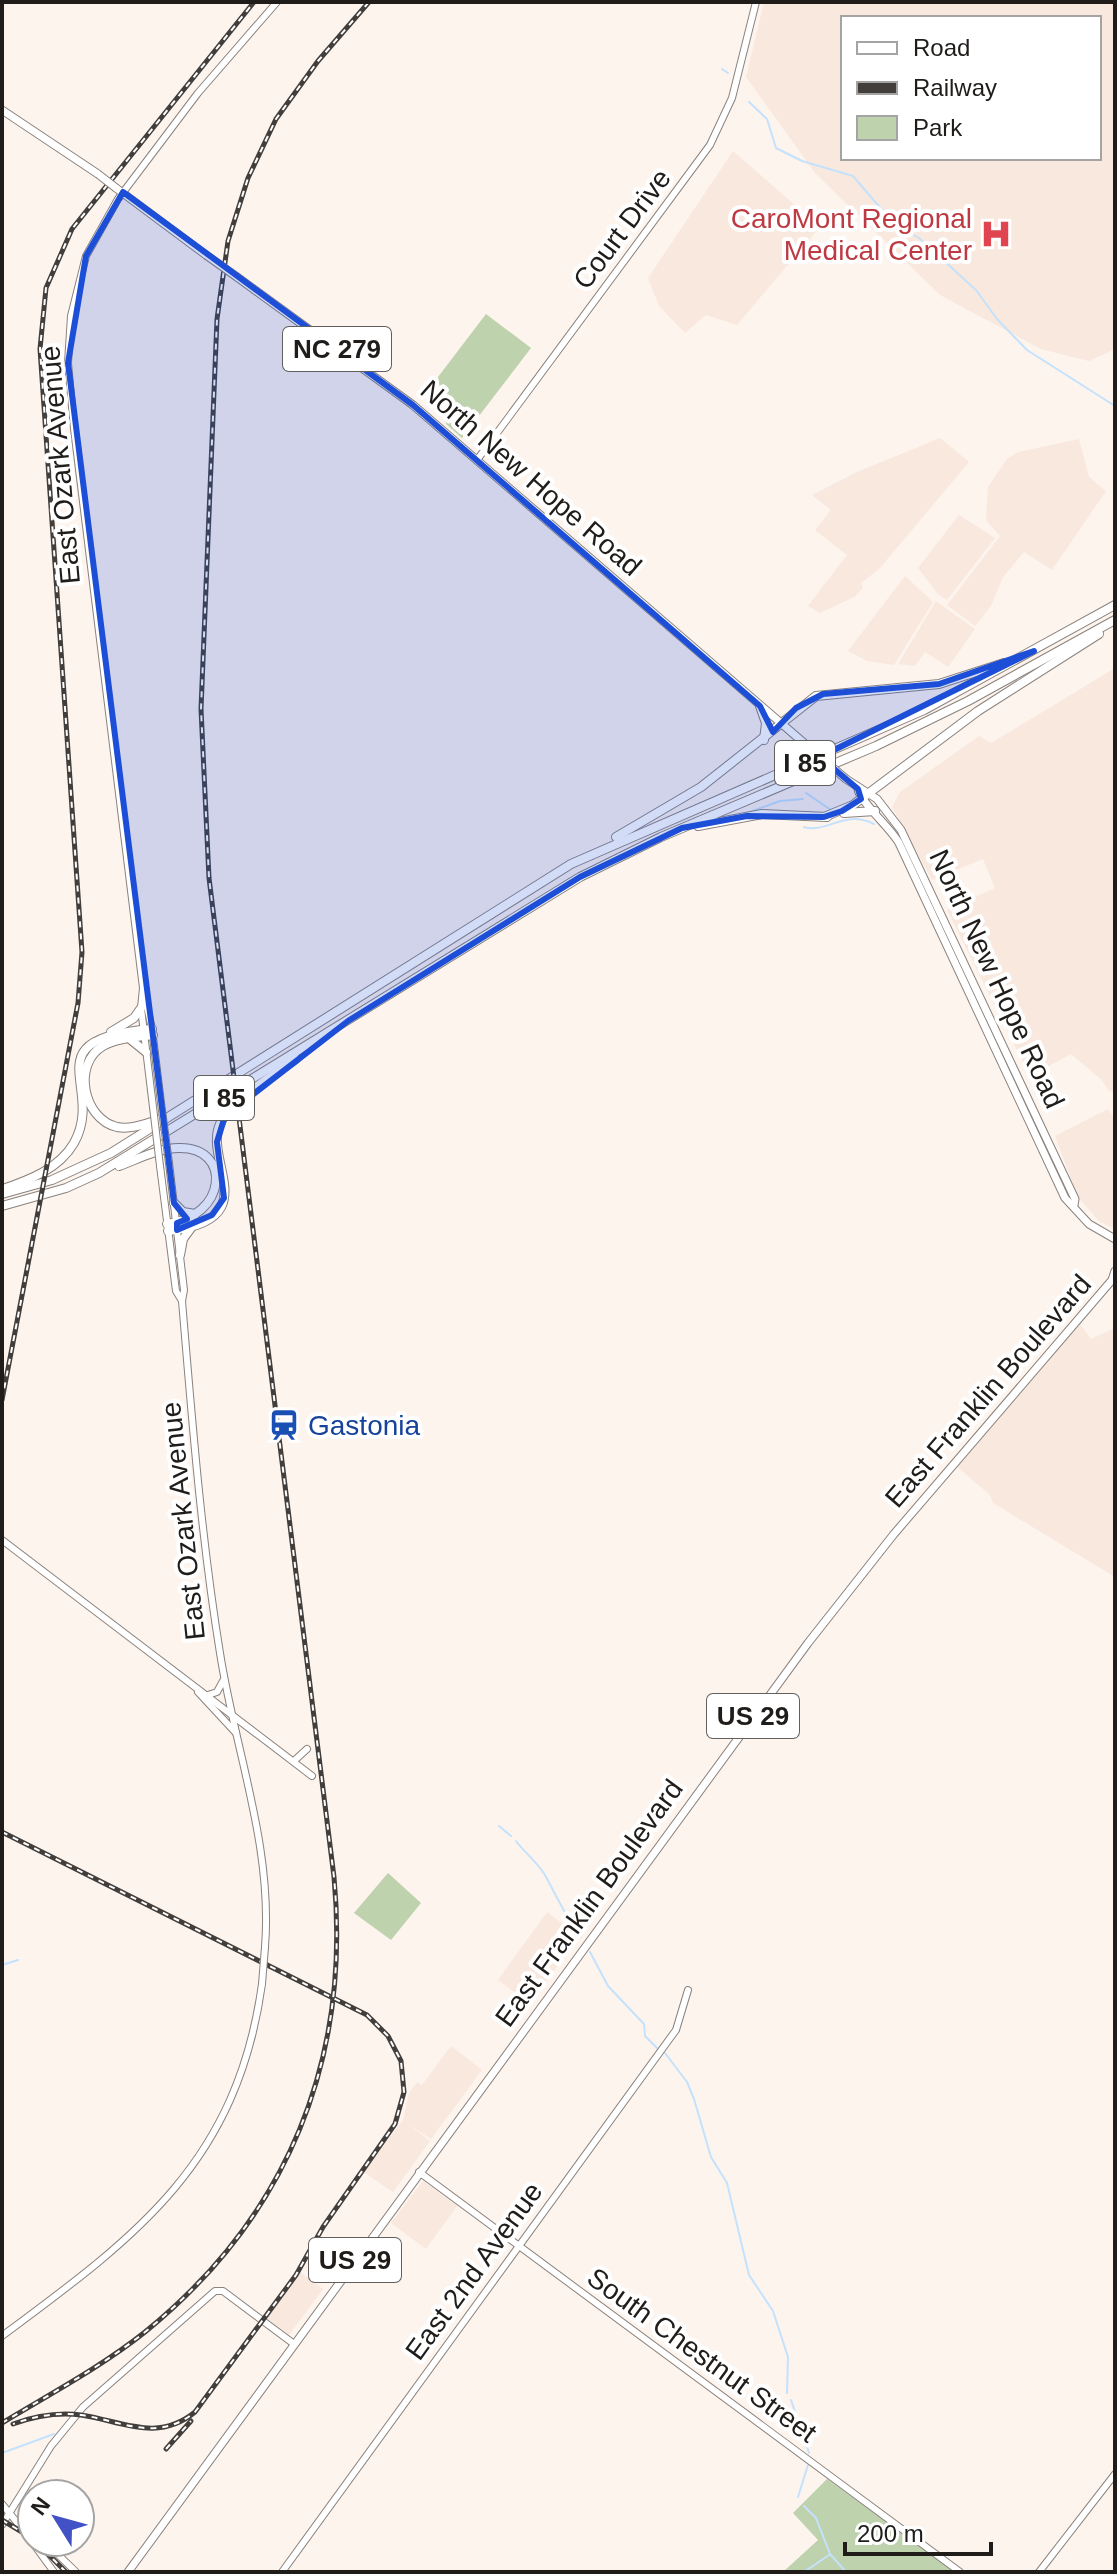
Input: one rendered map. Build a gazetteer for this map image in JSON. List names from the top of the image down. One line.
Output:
{"streets":{"highway":["I 85"],"main road":["Court Drive","NC 279","East Ozark Avenue","North New Hope Road","East Franklin Boulevard","US 29","East 2nd Avenue","South Chestnut Street"]},"crossings":[["Court Drive","North New Hope Road"],["East Ozark Avenue","North New Hope Road"],["East Franklin Boulevard","South Chestnut Street"],["East 2nd Avenue","South Chestnut Street"]],"places":{"hospital":["CaroMont Regional Medical Center"],"station":["Gastonia"]},"legend":["Road","Railway","Park"],"scale_bar":"200 m","north":"top left"}
